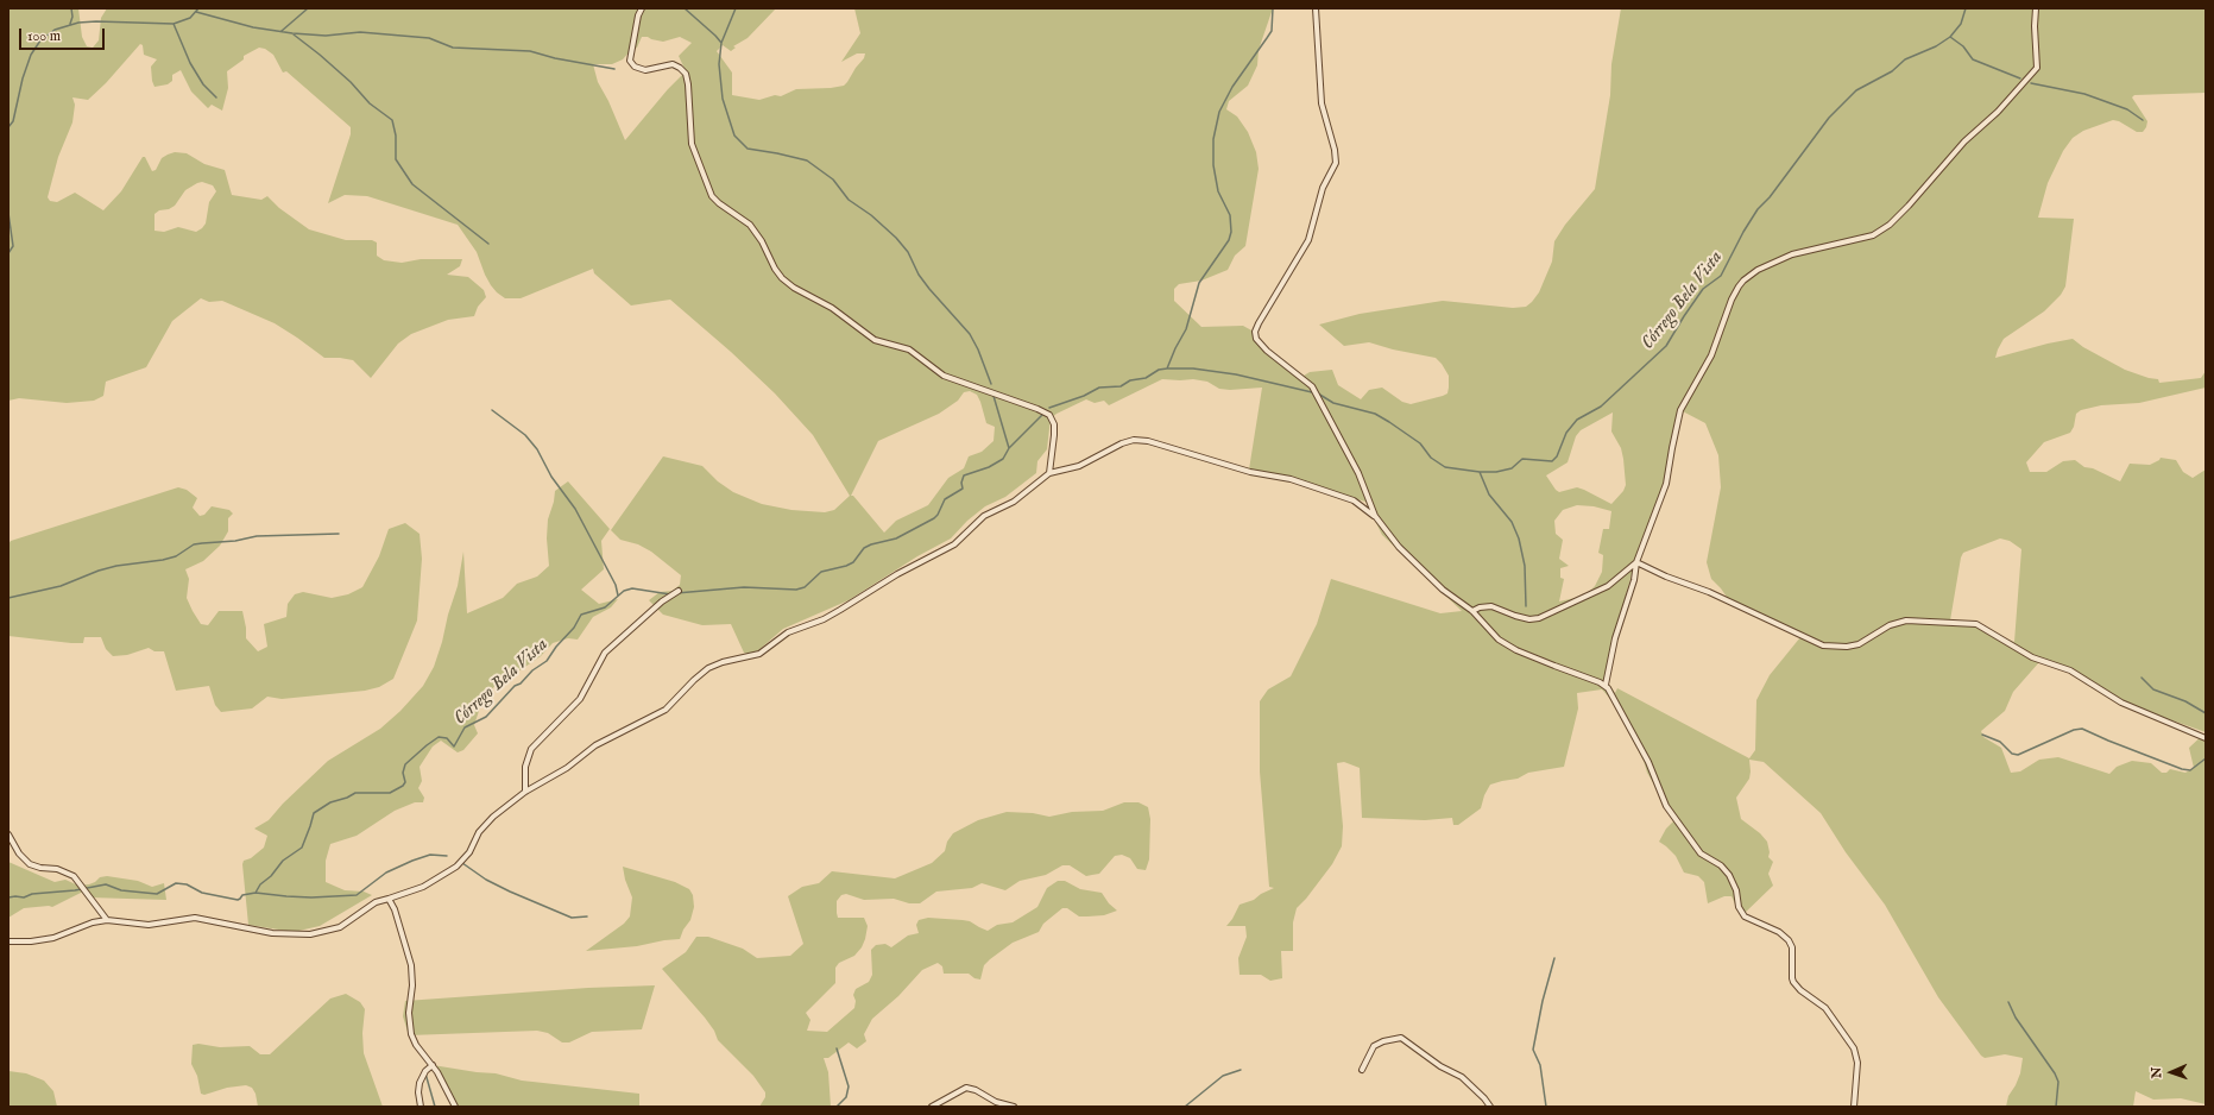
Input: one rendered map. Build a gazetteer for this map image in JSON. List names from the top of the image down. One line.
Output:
{"water":["Córrego Bela Vista"],"scale_bar":"100 m","north":"left"}
